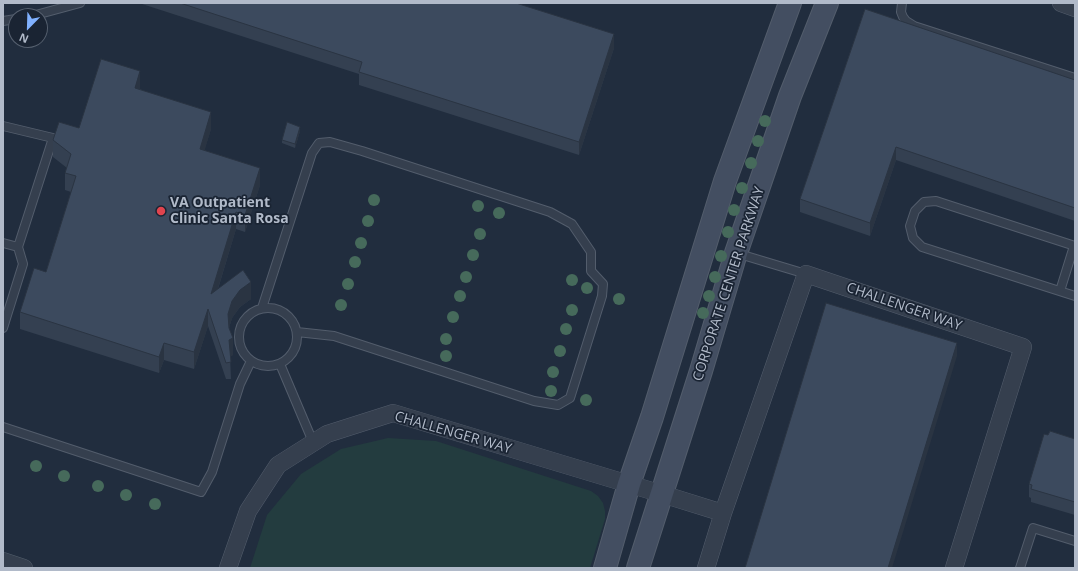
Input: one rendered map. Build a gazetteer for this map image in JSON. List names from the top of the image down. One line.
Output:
{"streets":{"street":["CORPORATE CENTER PARKWAY","CHALLENGER WAY"]},"crossings":[["CORPORATE CENTER PARKWAY","CHALLENGER WAY"]],"places":["VA Outpatient Clinic Santa Rosa"],"north":"bottom left"}
